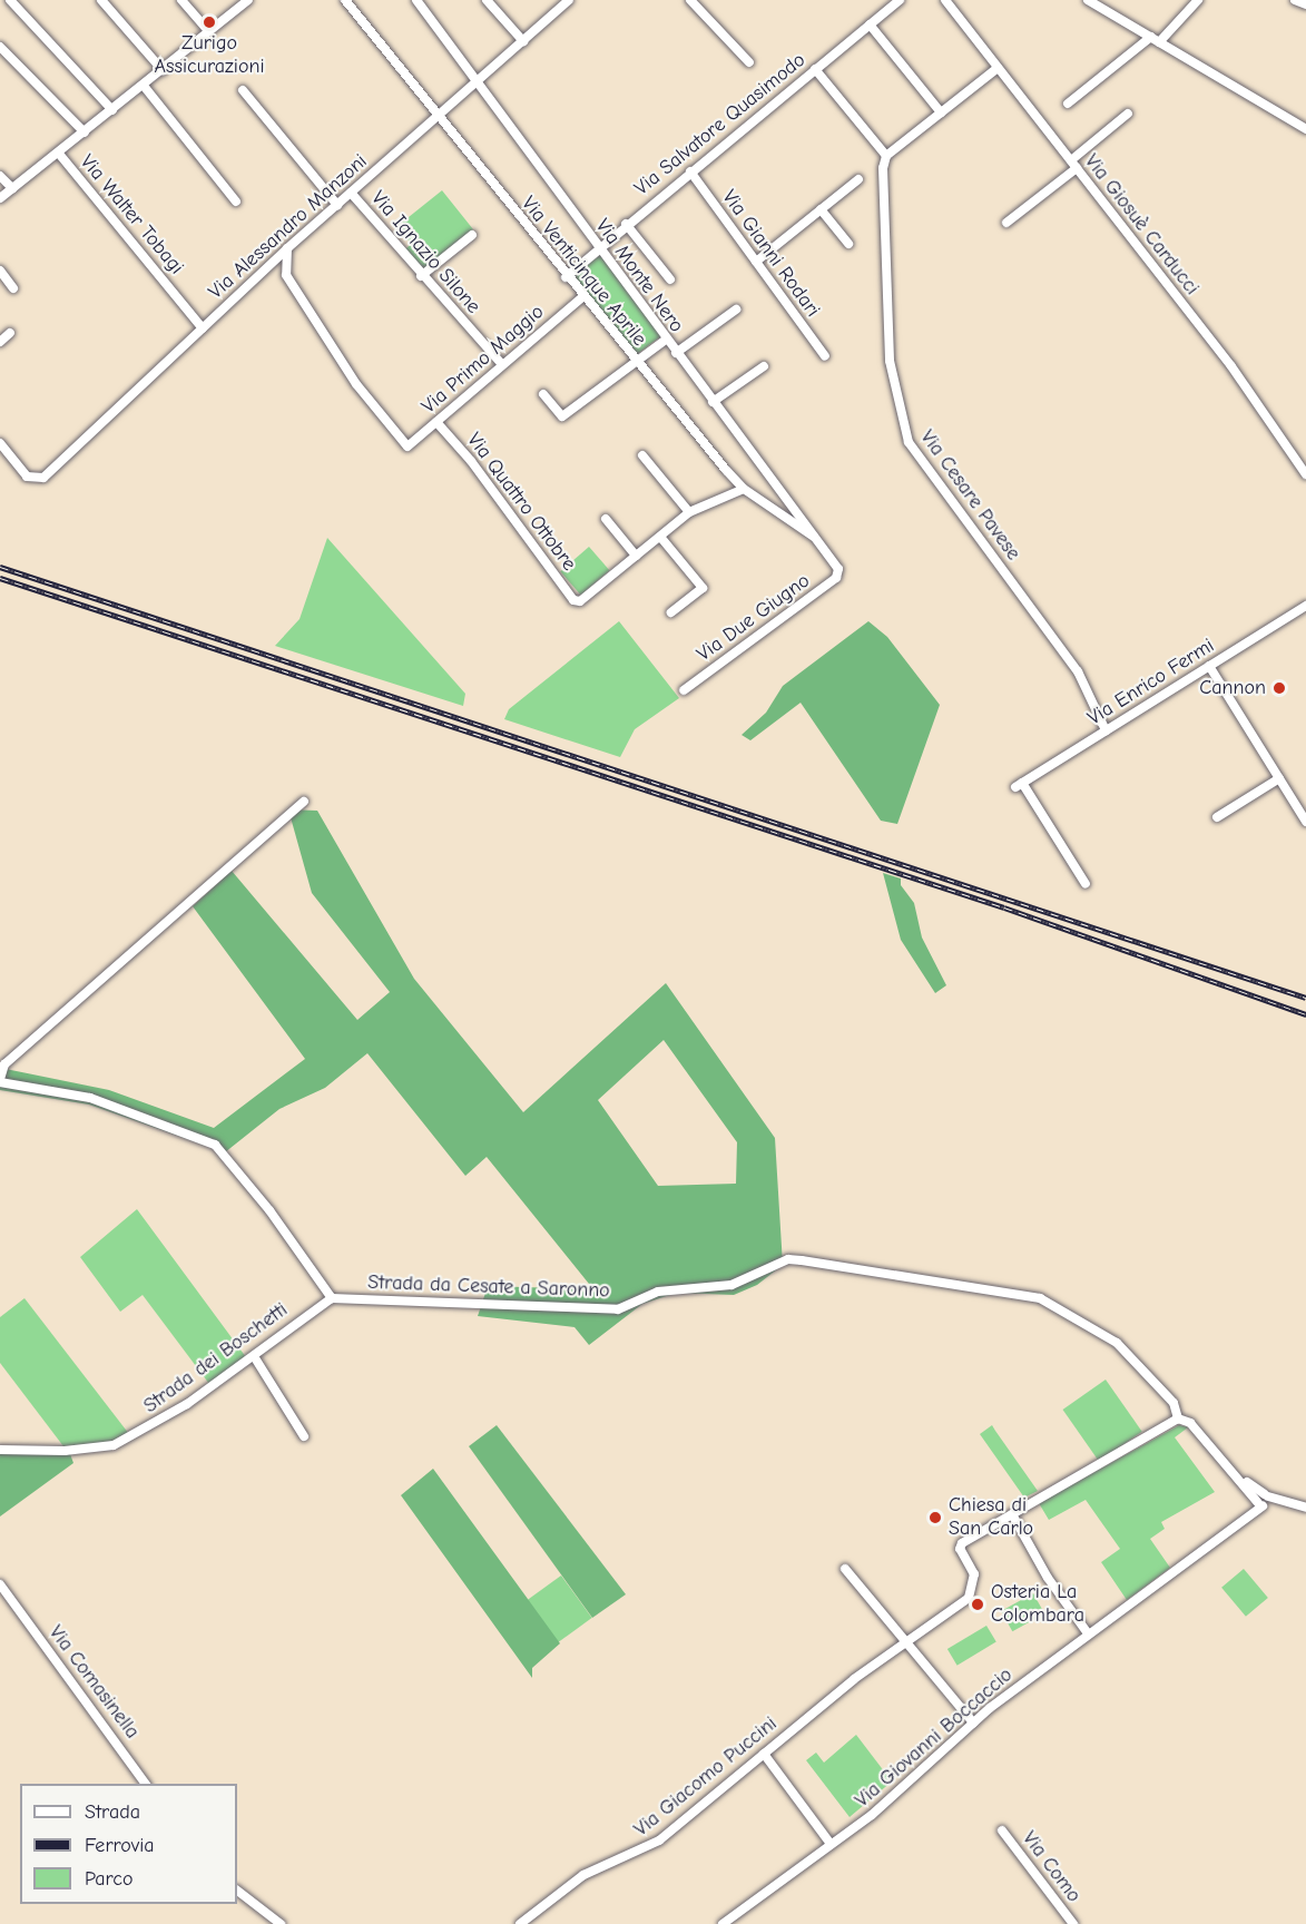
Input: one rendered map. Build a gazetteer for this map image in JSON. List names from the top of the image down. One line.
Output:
{"streets":{"street":["Via Salvatore Quasimodo","Via Walter Tobagi","Via Giosuè Carducci","Via Alessandro Manzoni","Via Ignazio Silone","Via Gianni Rodari","Via Venticinque Aprile","Via Monte Nero","Via Primo Maggio","Via Cesare Pavese","Via Quattro Ottobre","Via Due Giugno","Via Enrico Fermi","Strada da Cesate a Saronno","Strada dei Boschetti","Via Comasinella","Via Giovanni Boccaccio","Via Giacomo Puccini","Via Como"]},"crossings":[["Via Salvatore Quasimodo","Via Gianni Rodari"],["Via Salvatore Quasimodo","Via Venticinque Aprile"],["Via Salvatore Quasimodo","Via Monte Nero"],["Via Walter Tobagi","Via Alessandro Manzoni"],["Via Alessandro Manzoni","Via Ignazio Silone"],["Via Alessandro Manzoni","Via Venticinque Aprile"],["Via Alessandro Manzoni","Via Monte Nero"],["Via Alessandro Manzoni","Via Primo Maggio"],["Via Ignazio Silone","Via Primo Maggio"],["Via Venticinque Aprile","Via Monte Nero"],["Via Venticinque Aprile","Via Primo Maggio"],["Via Monte Nero","Via Due Giugno"],["Via Primo Maggio","Via Quattro Ottobre"],["Via Cesare Pavese","Via Enrico Fermi"],["Strada da Cesate a Saronno","Strada dei Boschetti"]],"places":["Zurigo Assicurazioni","Cannon","Chiesa di San Carlo","Osteria La Colombara"],"legend":["Strada","Ferrovia","Parco"]}
